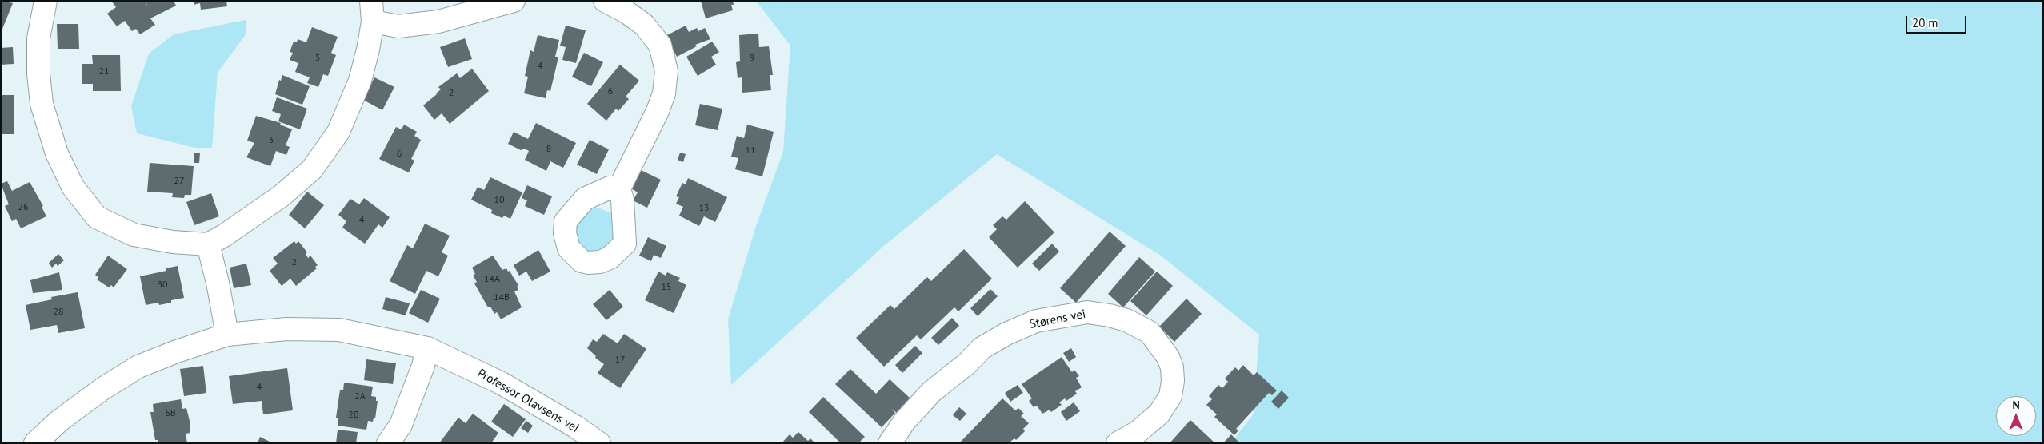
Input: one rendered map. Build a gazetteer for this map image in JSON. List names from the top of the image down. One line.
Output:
{"streets":{"street":["Størens vei","Professor Olavsens vei"]},"house_numbers":["5","9","4","21","6","2","3","8","11","6","27","10","26","13","4","2","14A","30","15","14B","28","17","4","2A","6B","2B"],"scale_bar":"20 m","north":"top"}
